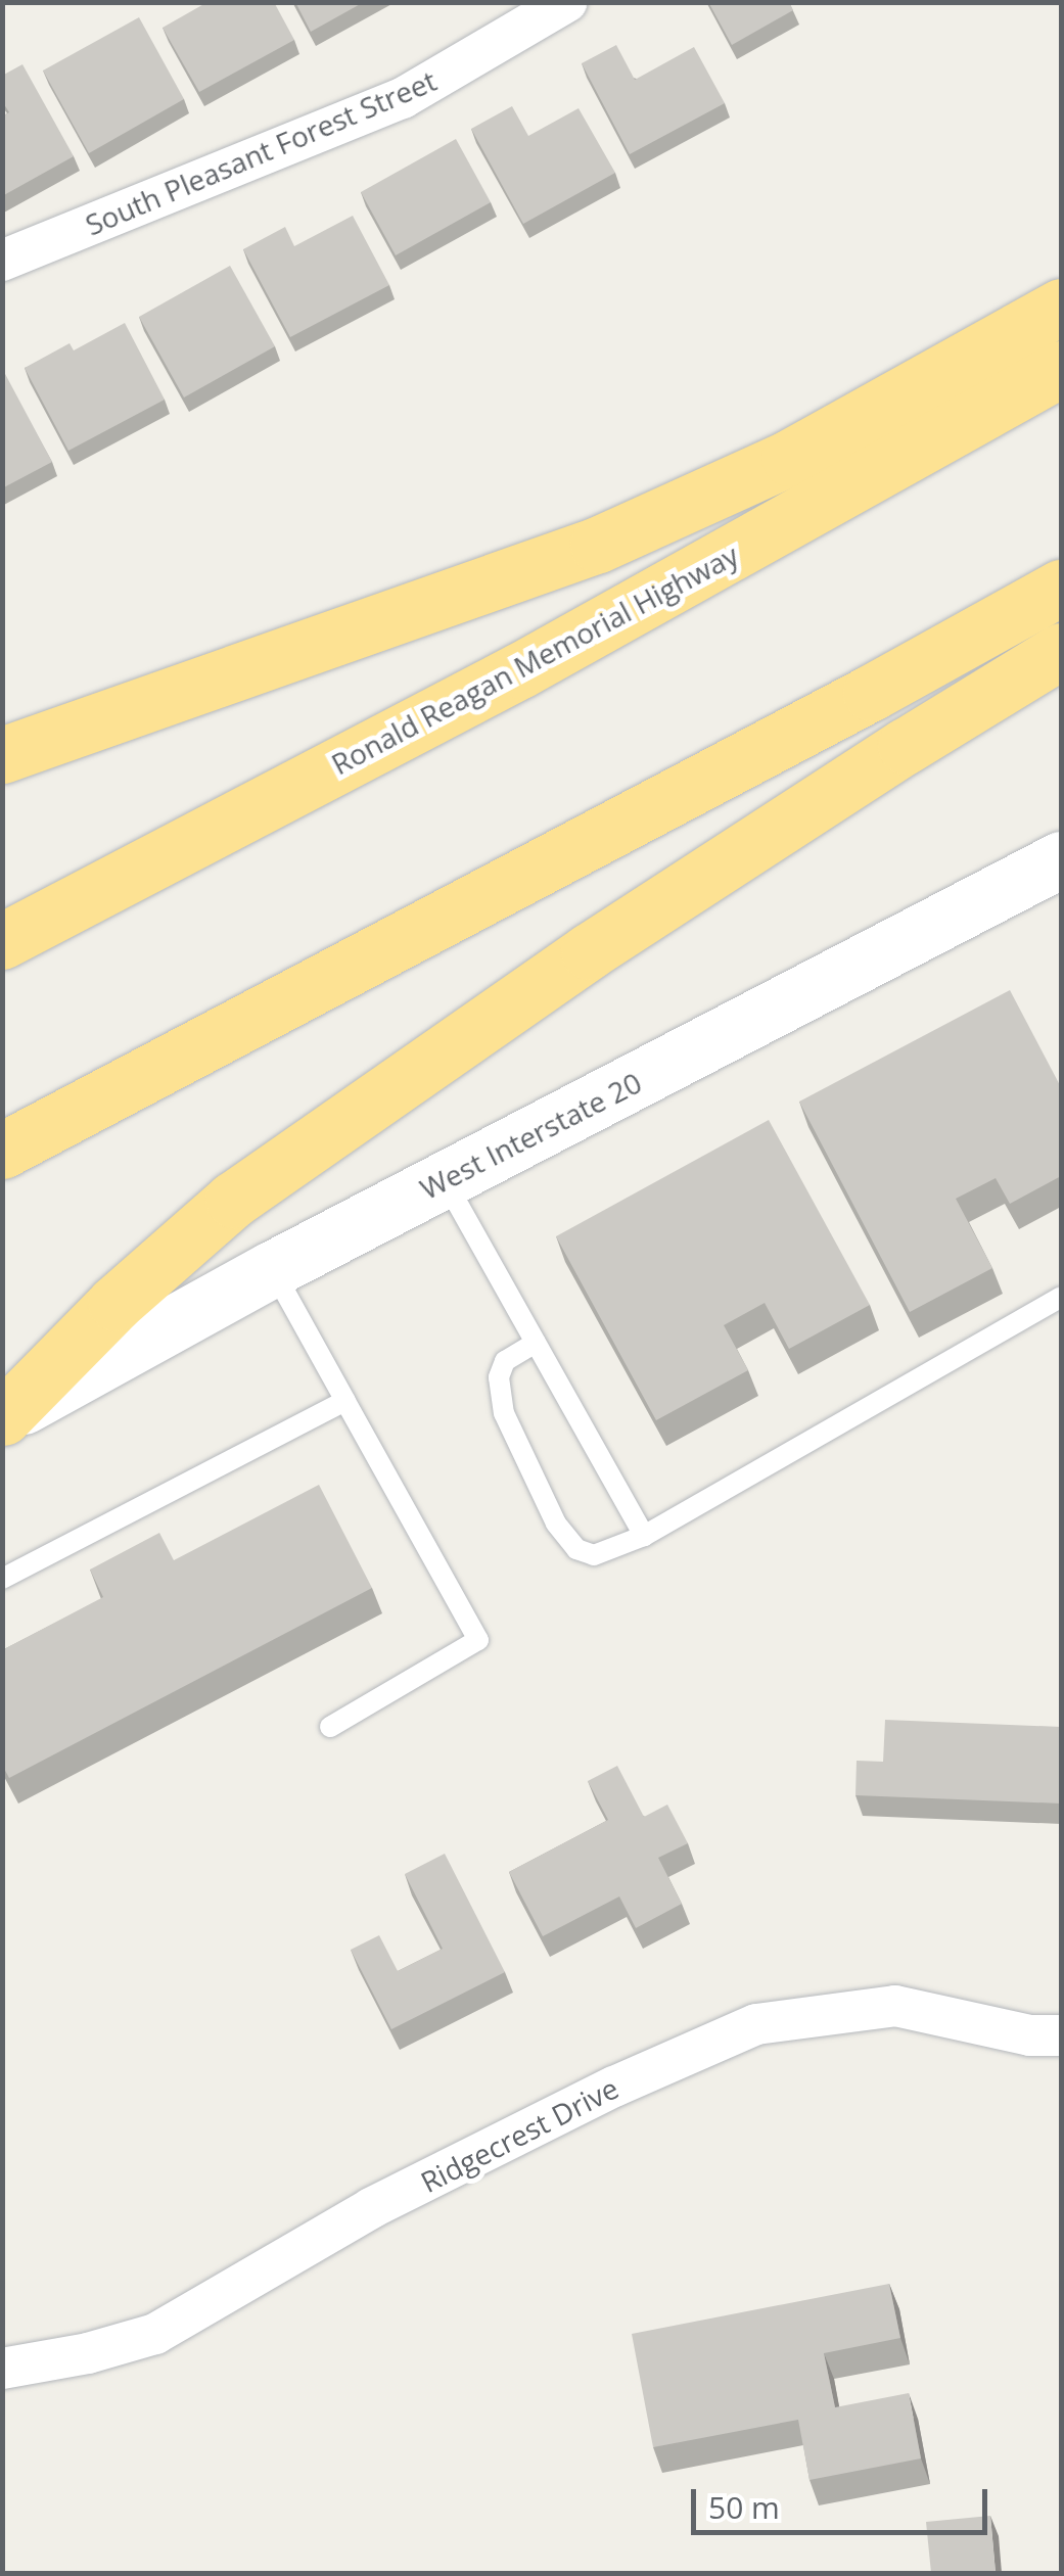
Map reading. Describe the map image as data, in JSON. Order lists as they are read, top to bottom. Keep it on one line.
{"streets":{"highway":["Ronald Reagan Memorial Highway"],"main road":["West Interstate 20"],"street":["South Pleasant Forest Street","Ridgecrest Drive"]},"scale_bar":"50 m"}
